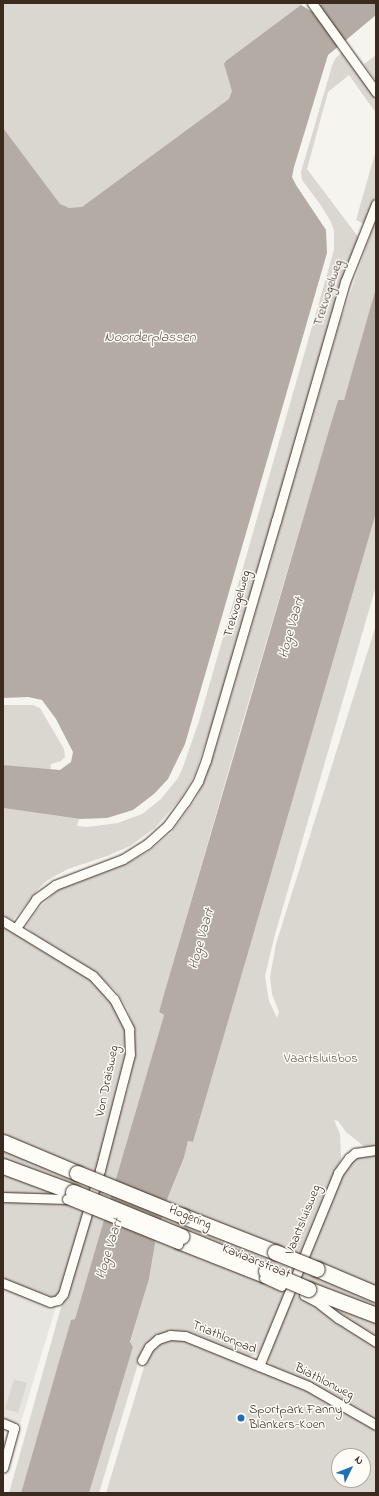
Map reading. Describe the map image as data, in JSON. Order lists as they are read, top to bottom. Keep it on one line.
{"streets":{"highway":["Hogering"],"street":["Trekvogelweg","Von Draisweg","Vaartsluisweg","Triathlonpad","Biathlonweg"]},"crossings":[["Trekvogelweg","Von Draisweg"],["Vaartsluisweg","Triathlonpad"],["Vaartsluisweg","Biathlonweg"],["Triathlonpad","Biathlonweg"]],"water":["Noorderplassen","Hoge Vaart"],"parks":["Vaartsluisbos"],"places":["Sportpark Fanny Blankers-Koen"],"north":"top right"}
